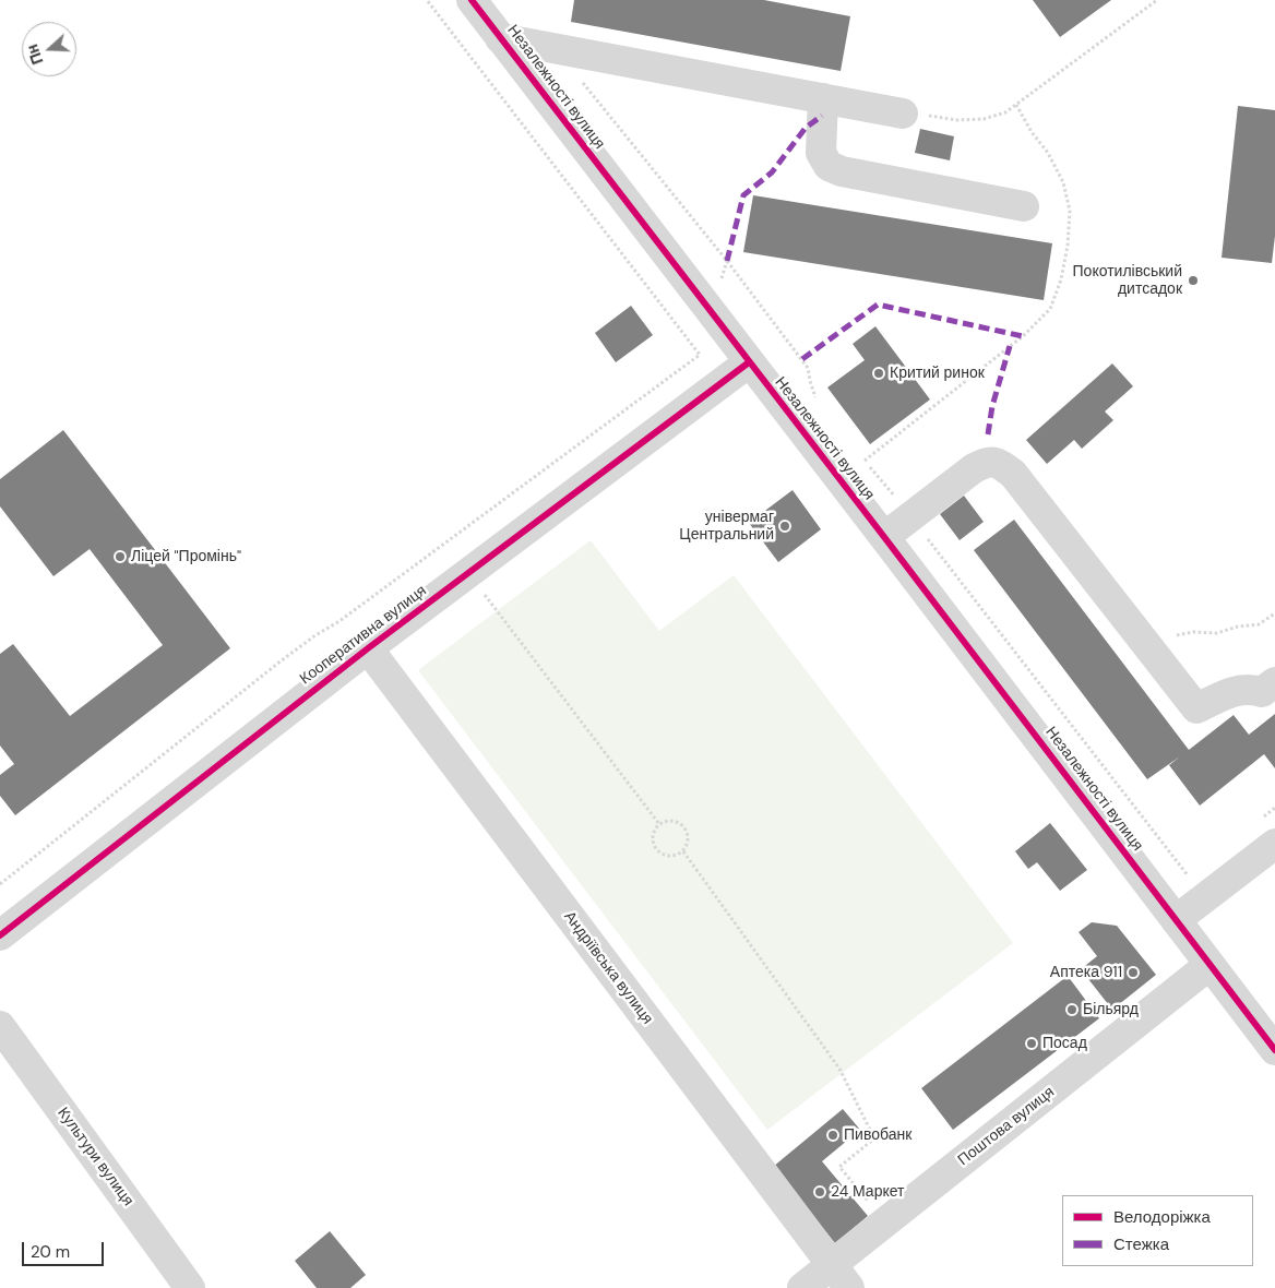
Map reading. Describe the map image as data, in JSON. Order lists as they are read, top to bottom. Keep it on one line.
{"streets":{"street":["Незалежності вулиця","Кооперативна вулиця","Андріївська вулиця","Поштова вулиця","Культури вулиця"]},"crossings":[["Незалежності вулиця","Кооперативна вулиця"],["Незалежності вулиця","Поштова вулиця"],["Кооперативна вулиця","Андріївська вулиця"],["Андріївська вулиця","Поштова вулиця"]],"places":["Покотилівський дитсадок","Критий ринок","універмаг Центральний","Ліцей \"Промінь\"","Аптека 911","Більярд","Посад","Пивобанк","24 Маркет"],"legend":["Велодоріжка","Стежка"],"scale_bar":"20 m","north":"left"}
